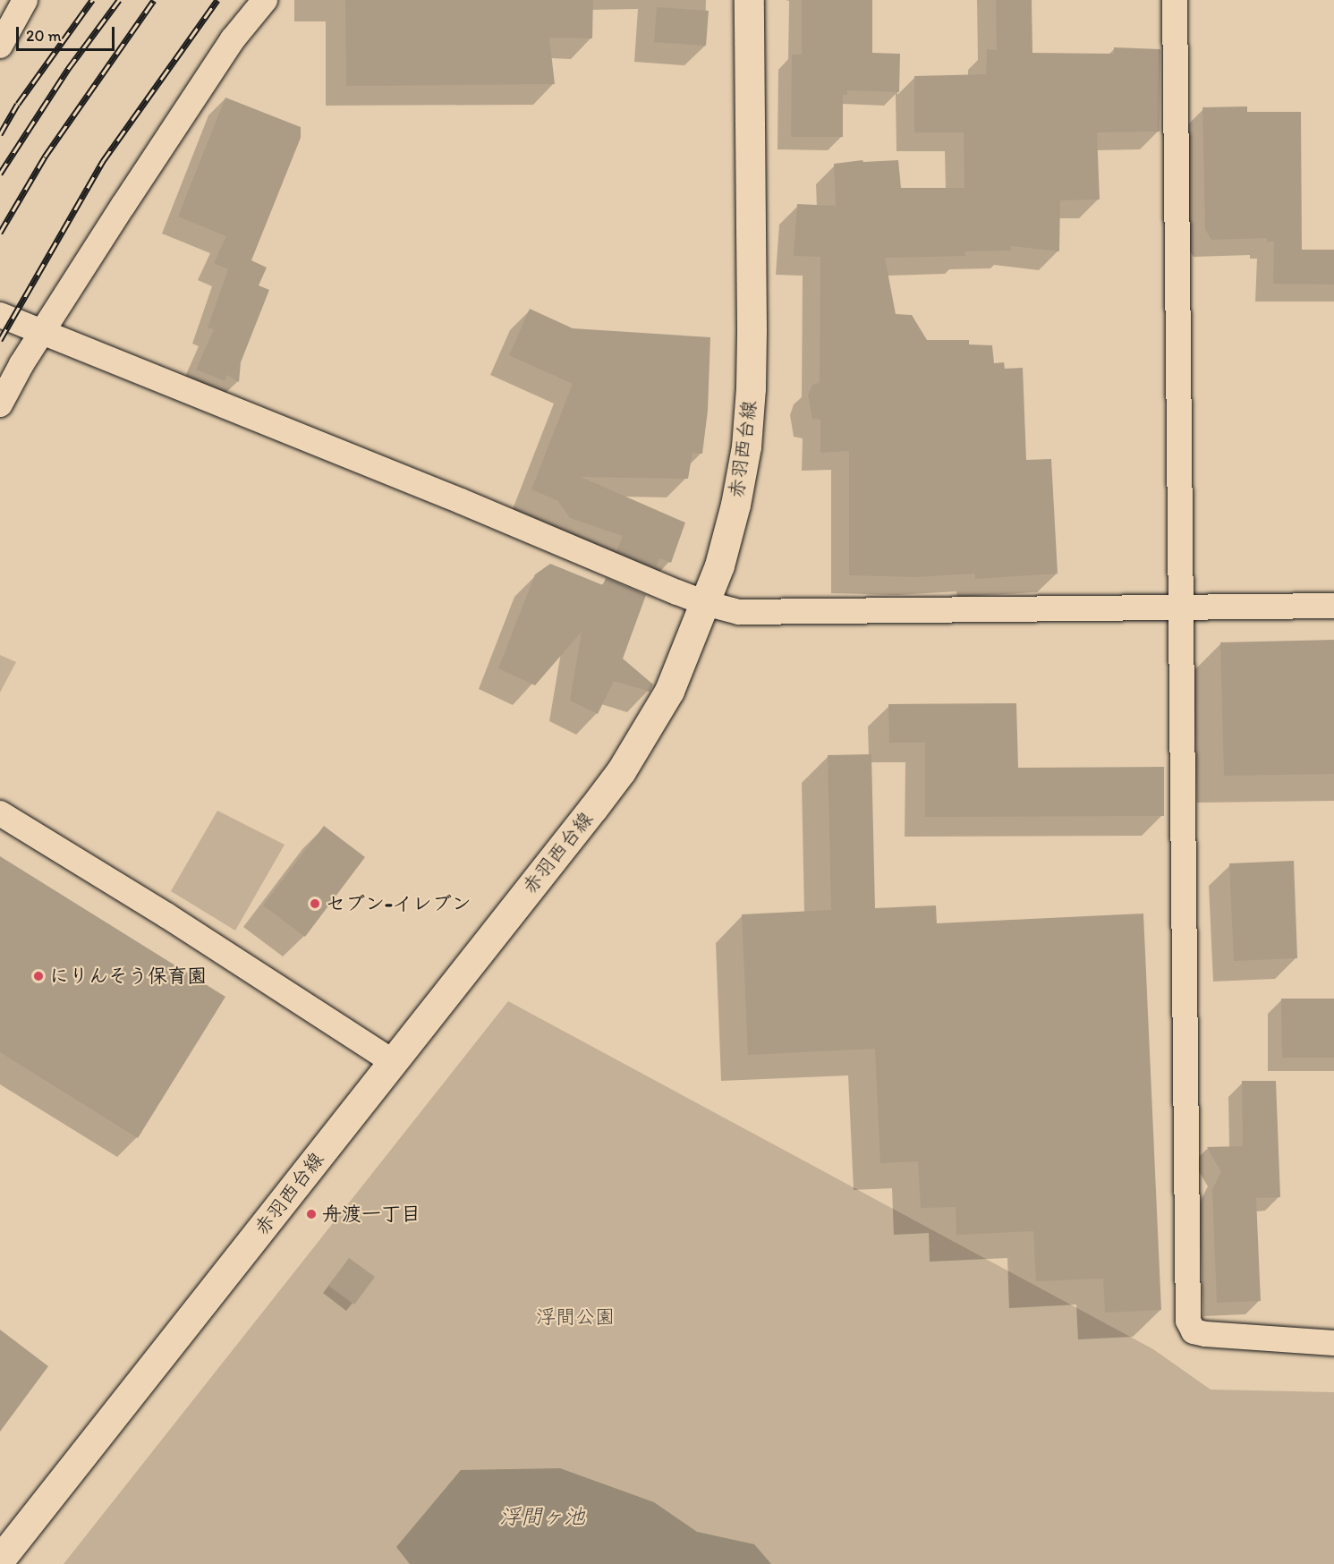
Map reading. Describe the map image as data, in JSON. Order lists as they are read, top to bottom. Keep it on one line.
{"streets":{"main road":["赤羽西台線"]},"water":["浮間ヶ池"],"parks":["浮間公園"],"places":["セブン-イレブン","にりんそう保育園","舟渡一丁目"],"scale_bar":"20 m"}
